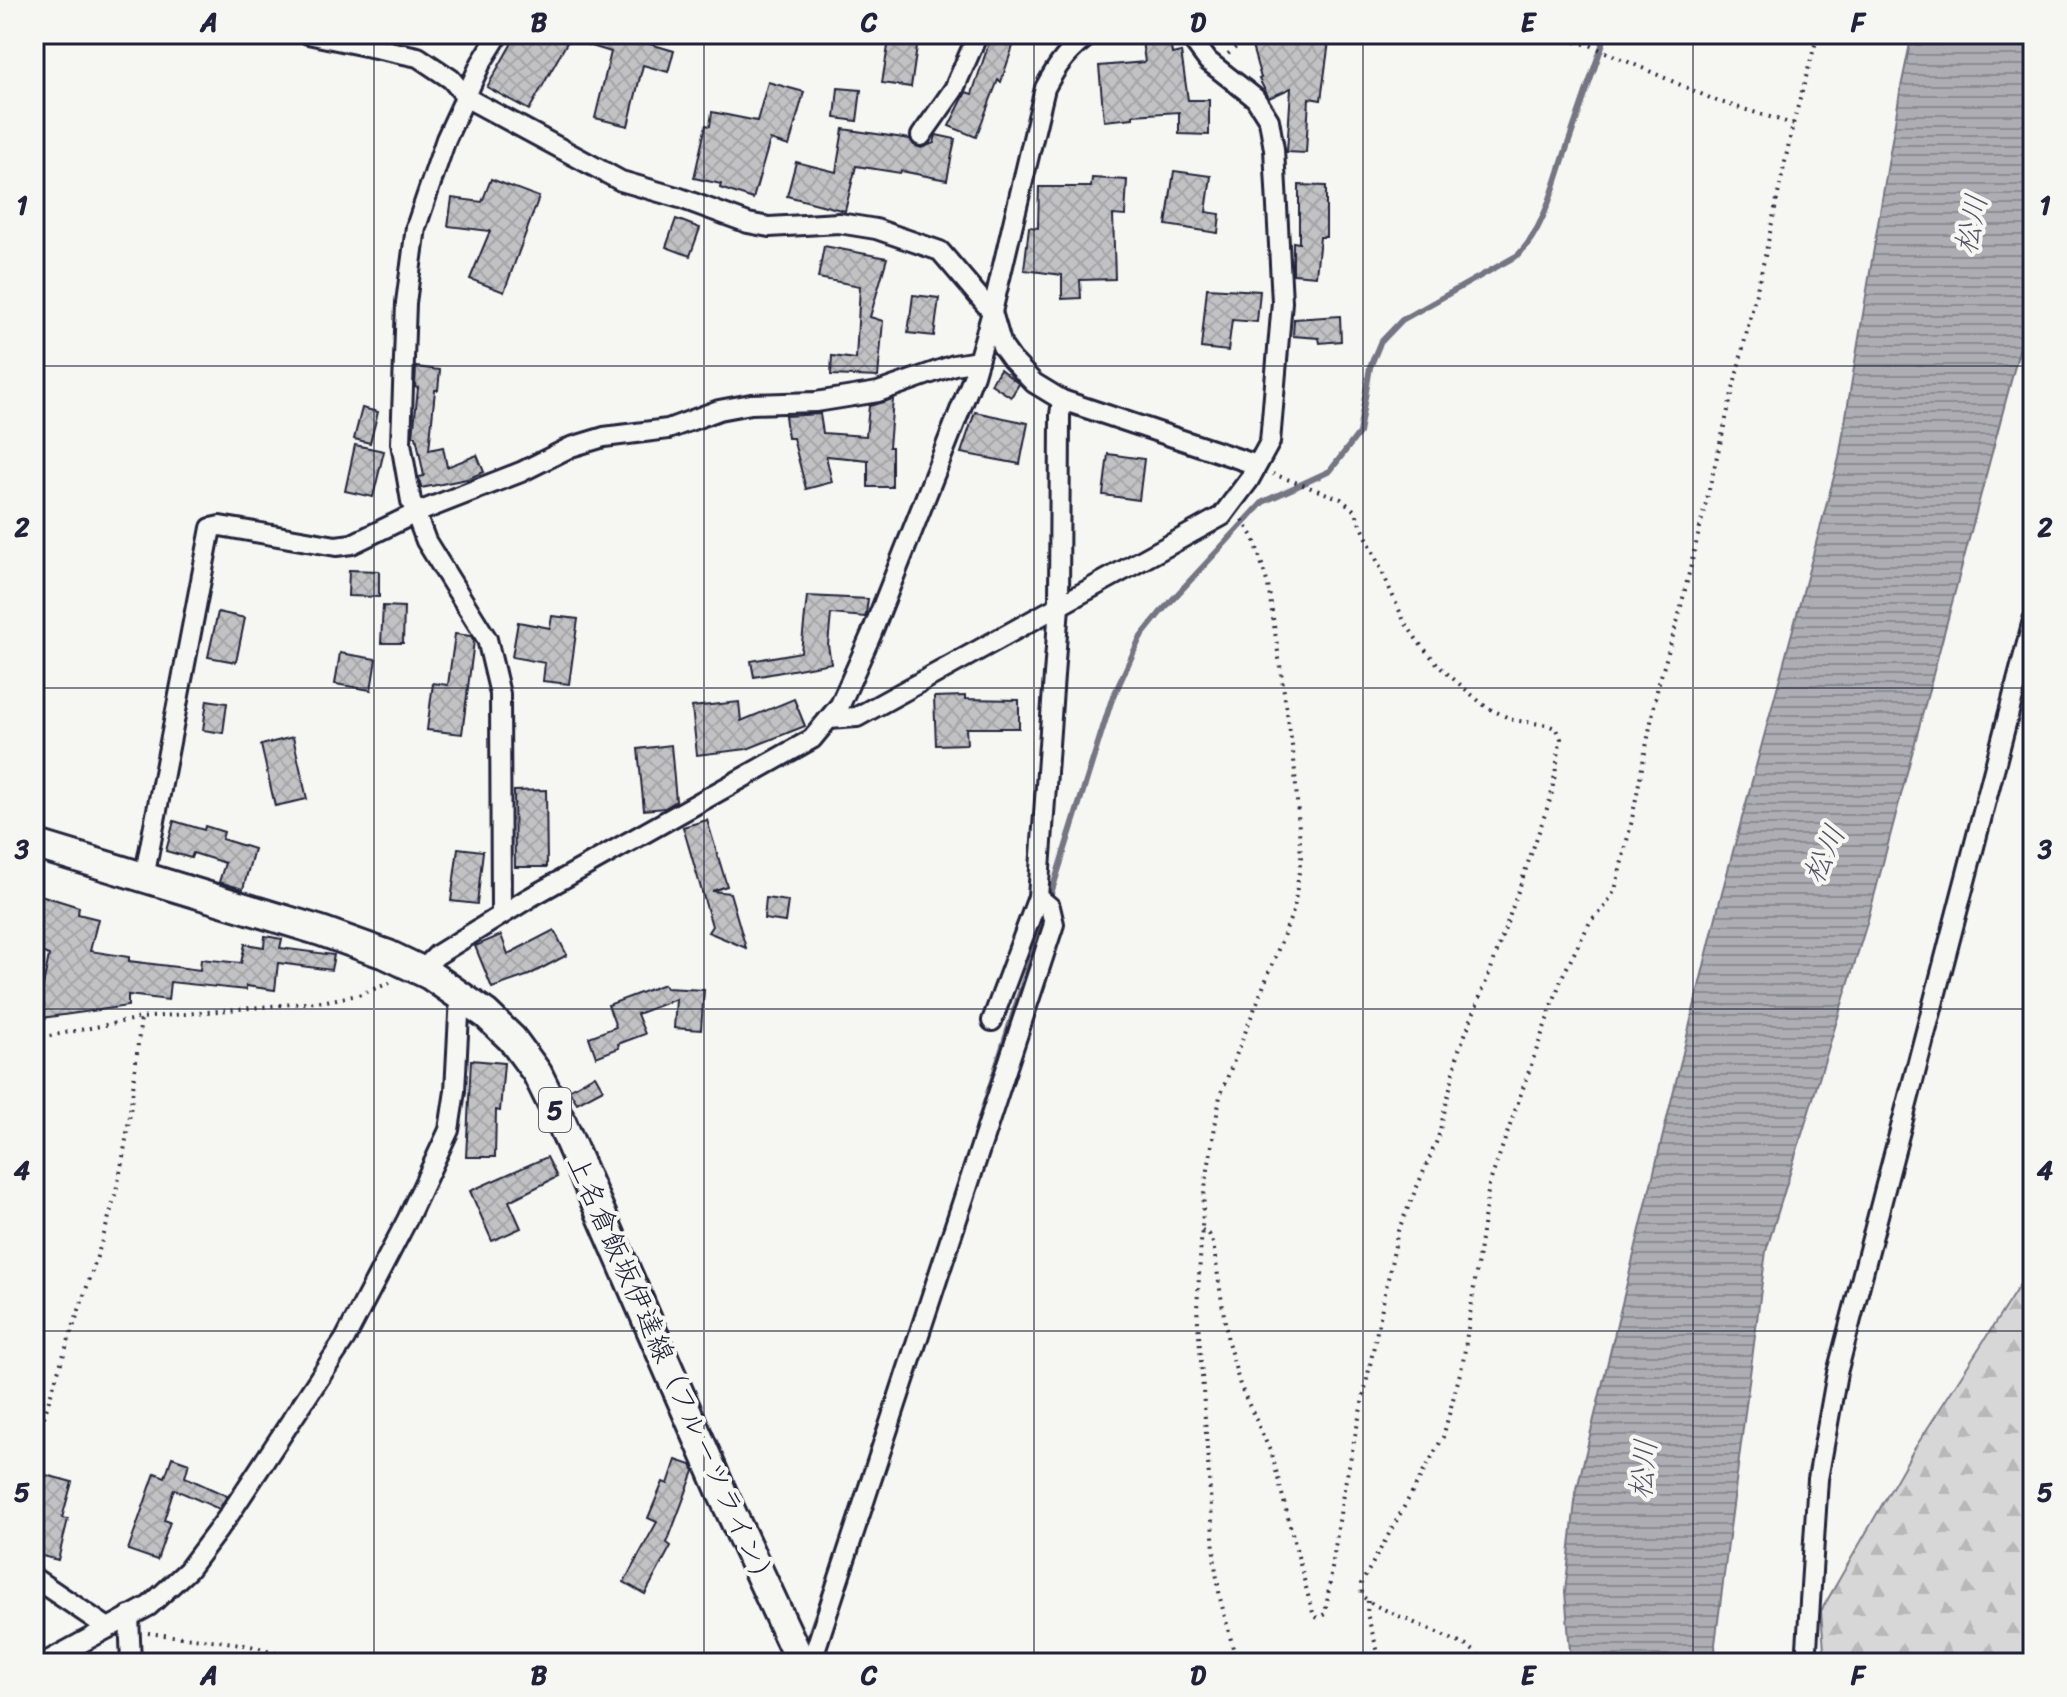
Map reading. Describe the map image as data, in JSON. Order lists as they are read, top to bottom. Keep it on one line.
{"streets":{"main road":["5","上名倉飯坂伊達線（フルーツライン）"]},"water":["松川"],"grid":{"columns":["A","B","C","D","E","F"],"rows":["1","2","3","4","5"]}}
